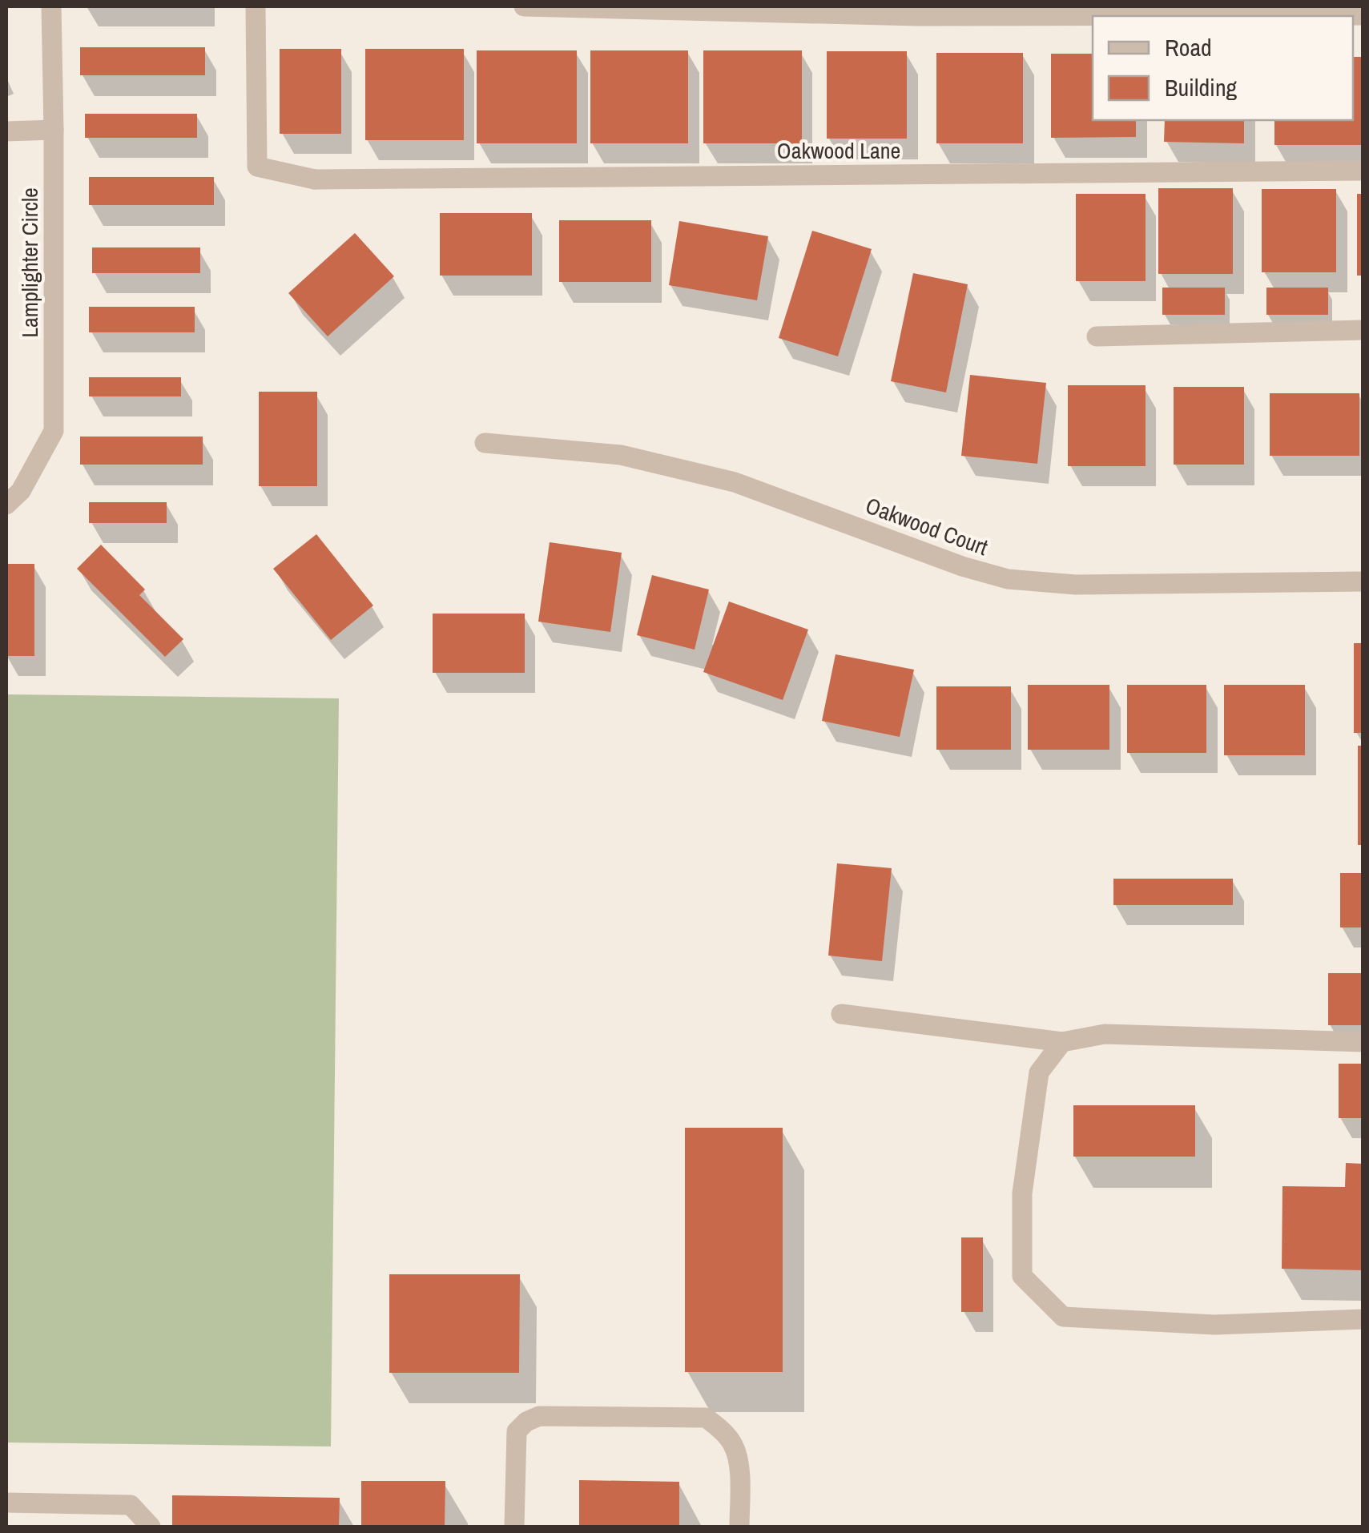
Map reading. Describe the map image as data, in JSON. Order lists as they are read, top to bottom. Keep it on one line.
{"streets":{"street":["Oakwood Lane","Lamplighter Circle","Oakwood Court"]},"legend":["Road","Building"]}
